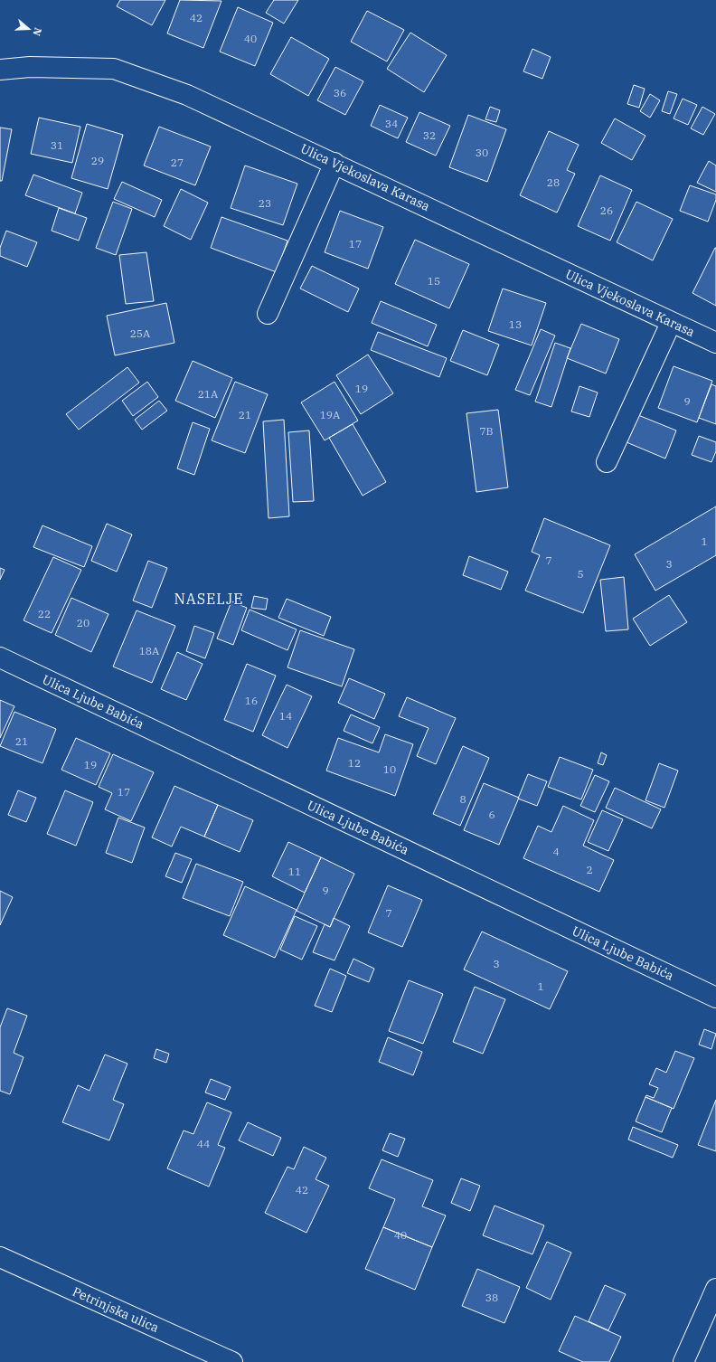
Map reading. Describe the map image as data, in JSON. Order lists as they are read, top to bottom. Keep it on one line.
{"streets":{"street":["Ulica Vjekoslava Karasa","Ulica Ljube Babića","Petrinjska ulica"]},"districts":["NASELJE"],"house_numbers":["42","40","36","34","32","31","30","29","27","28","23","26","17","15","13","25A","19","21A","9","21","19A","7B","1","7","3","5","22","20","18A","16","14","21","12","19","10","17","8","6","4","2","11","9","7","3","1","44","42","40","38"],"north":"right"}
